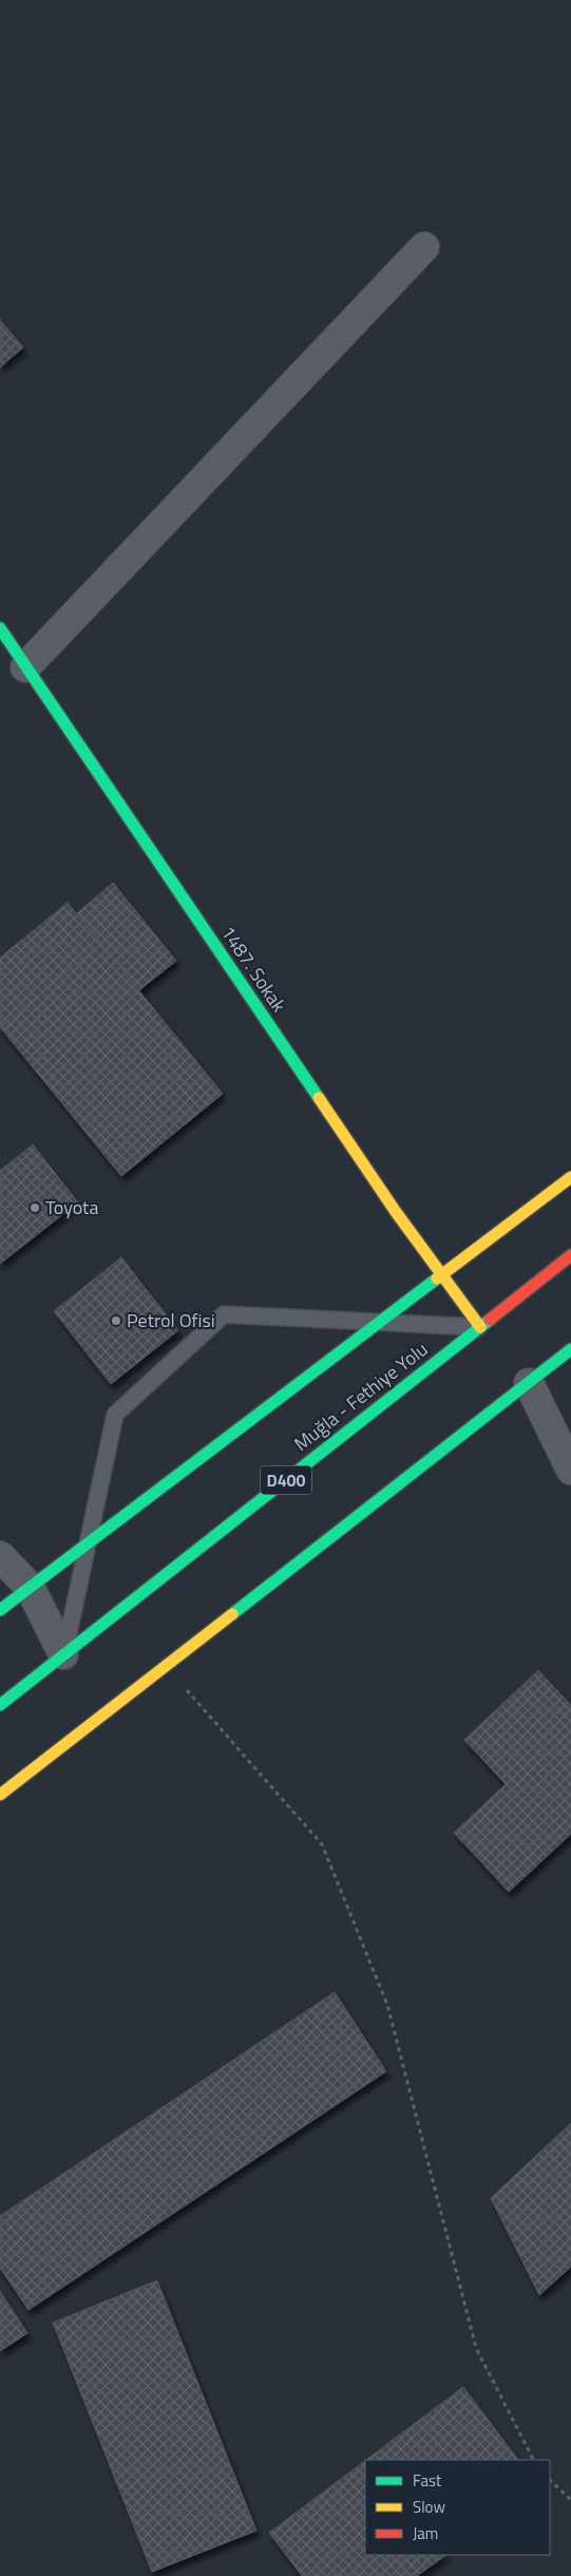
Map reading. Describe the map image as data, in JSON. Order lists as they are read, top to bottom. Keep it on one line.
{"streets":{"main road":["1487. Sokak","Muğla - Fethiye Yolu","D400"]},"crossings":[["1487. Sokak","Muğla - Fethiye Yolu"]],"places":["Toyota","Petrol Ofisi"],"legend":["Fast","Slow","Jam"]}
